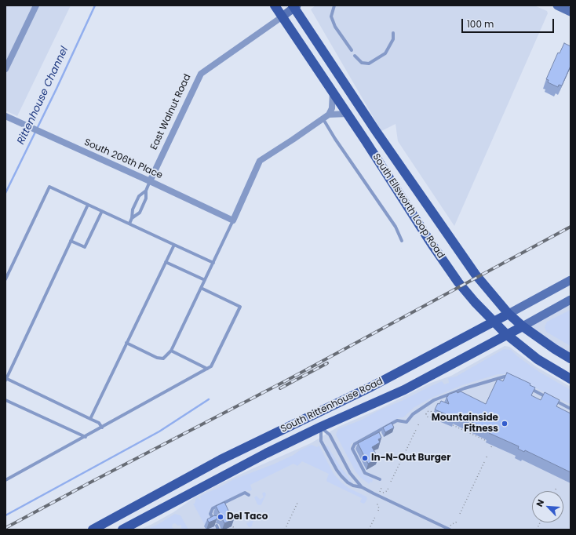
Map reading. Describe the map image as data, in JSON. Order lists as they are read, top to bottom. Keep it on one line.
{"streets":{"main road":["East Walnut Road","South Ellsworth Loop Road","South Rittenhouse Road"],"street":["South 206th Place"]},"crossings":[["East Walnut Road","South 206th Place"],["East Walnut Road","South Ellsworth Loop Road"],["South Ellsworth Loop Road","South Rittenhouse Road"]],"water":["Rittenhouse Channel"],"places":["Mountainside Fitness","In-N-Out Burger","Del Taco"],"scale_bar":"100 m","north":"top left"}
